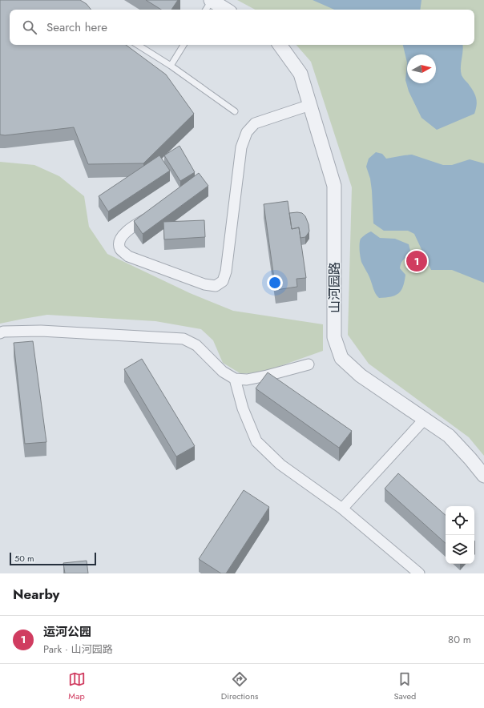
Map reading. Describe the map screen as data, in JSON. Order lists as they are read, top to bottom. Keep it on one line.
{"streets":{"street":["山河园路"]},"scale_bar":"50 m","north":"right","page":{"search":"Search here","pins":"1","scale":"50 m","heading":"Nearby","list":[{"mark":"1","name":"运河公园","note":"Park · 山河园路","value":"80 m"}],"nav":["Map","Directions","Saved"]}}
